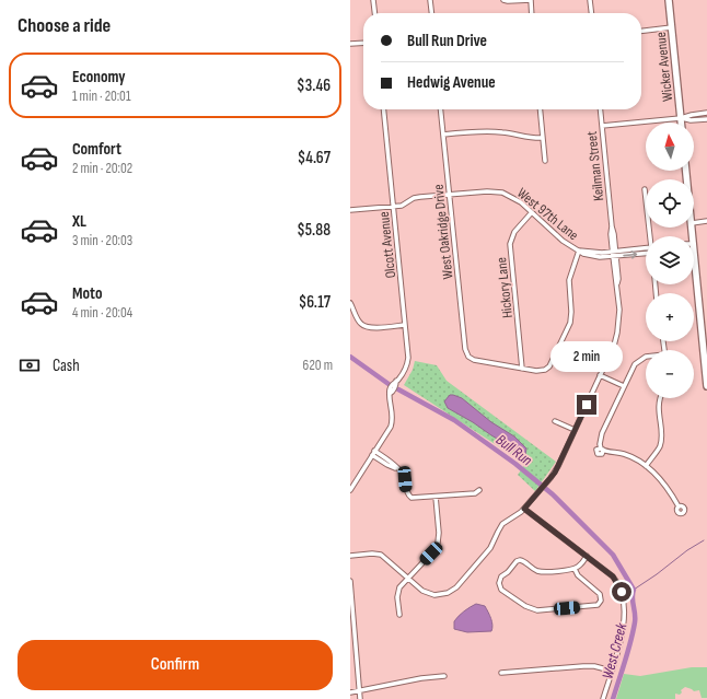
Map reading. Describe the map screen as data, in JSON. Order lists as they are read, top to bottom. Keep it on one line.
{"streets":{"highway":["Wicker Avenue"],"street":["Keilman Street","West 97th Lane","West Oakridge Drive","Olcott Avenue","Hickory Lane"]},"crossings":[["Keilman Street","West 97th Lane"],["West 97th Lane","West Oakridge Drive"],["West 97th Lane","Olcott Avenue"],["West 97th Lane","Hickory Lane"],["West Oakridge Drive","Hickory Lane"]],"water":["Bull Run","West Creek"],"north":"top","page":{"heading":"Choose a ride","banner":["Bull Run Drive","Hedwig Avenue"],"list":[{"name":"Economy","note":"1 min · 20:01","value":"$3.46"},{"name":"Comfort","note":"2 min · 20:02","value":"$4.67"},{"name":"XL","note":"3 min · 20:03","value":"$5.88"},{"name":"Moto","note":"4 min · 20:04","value":"$6.17"}],"map_buttons":["+","−"],"pay":["Cash","620 m"],"bubble":"2 min","buttons":"Confirm"}}
